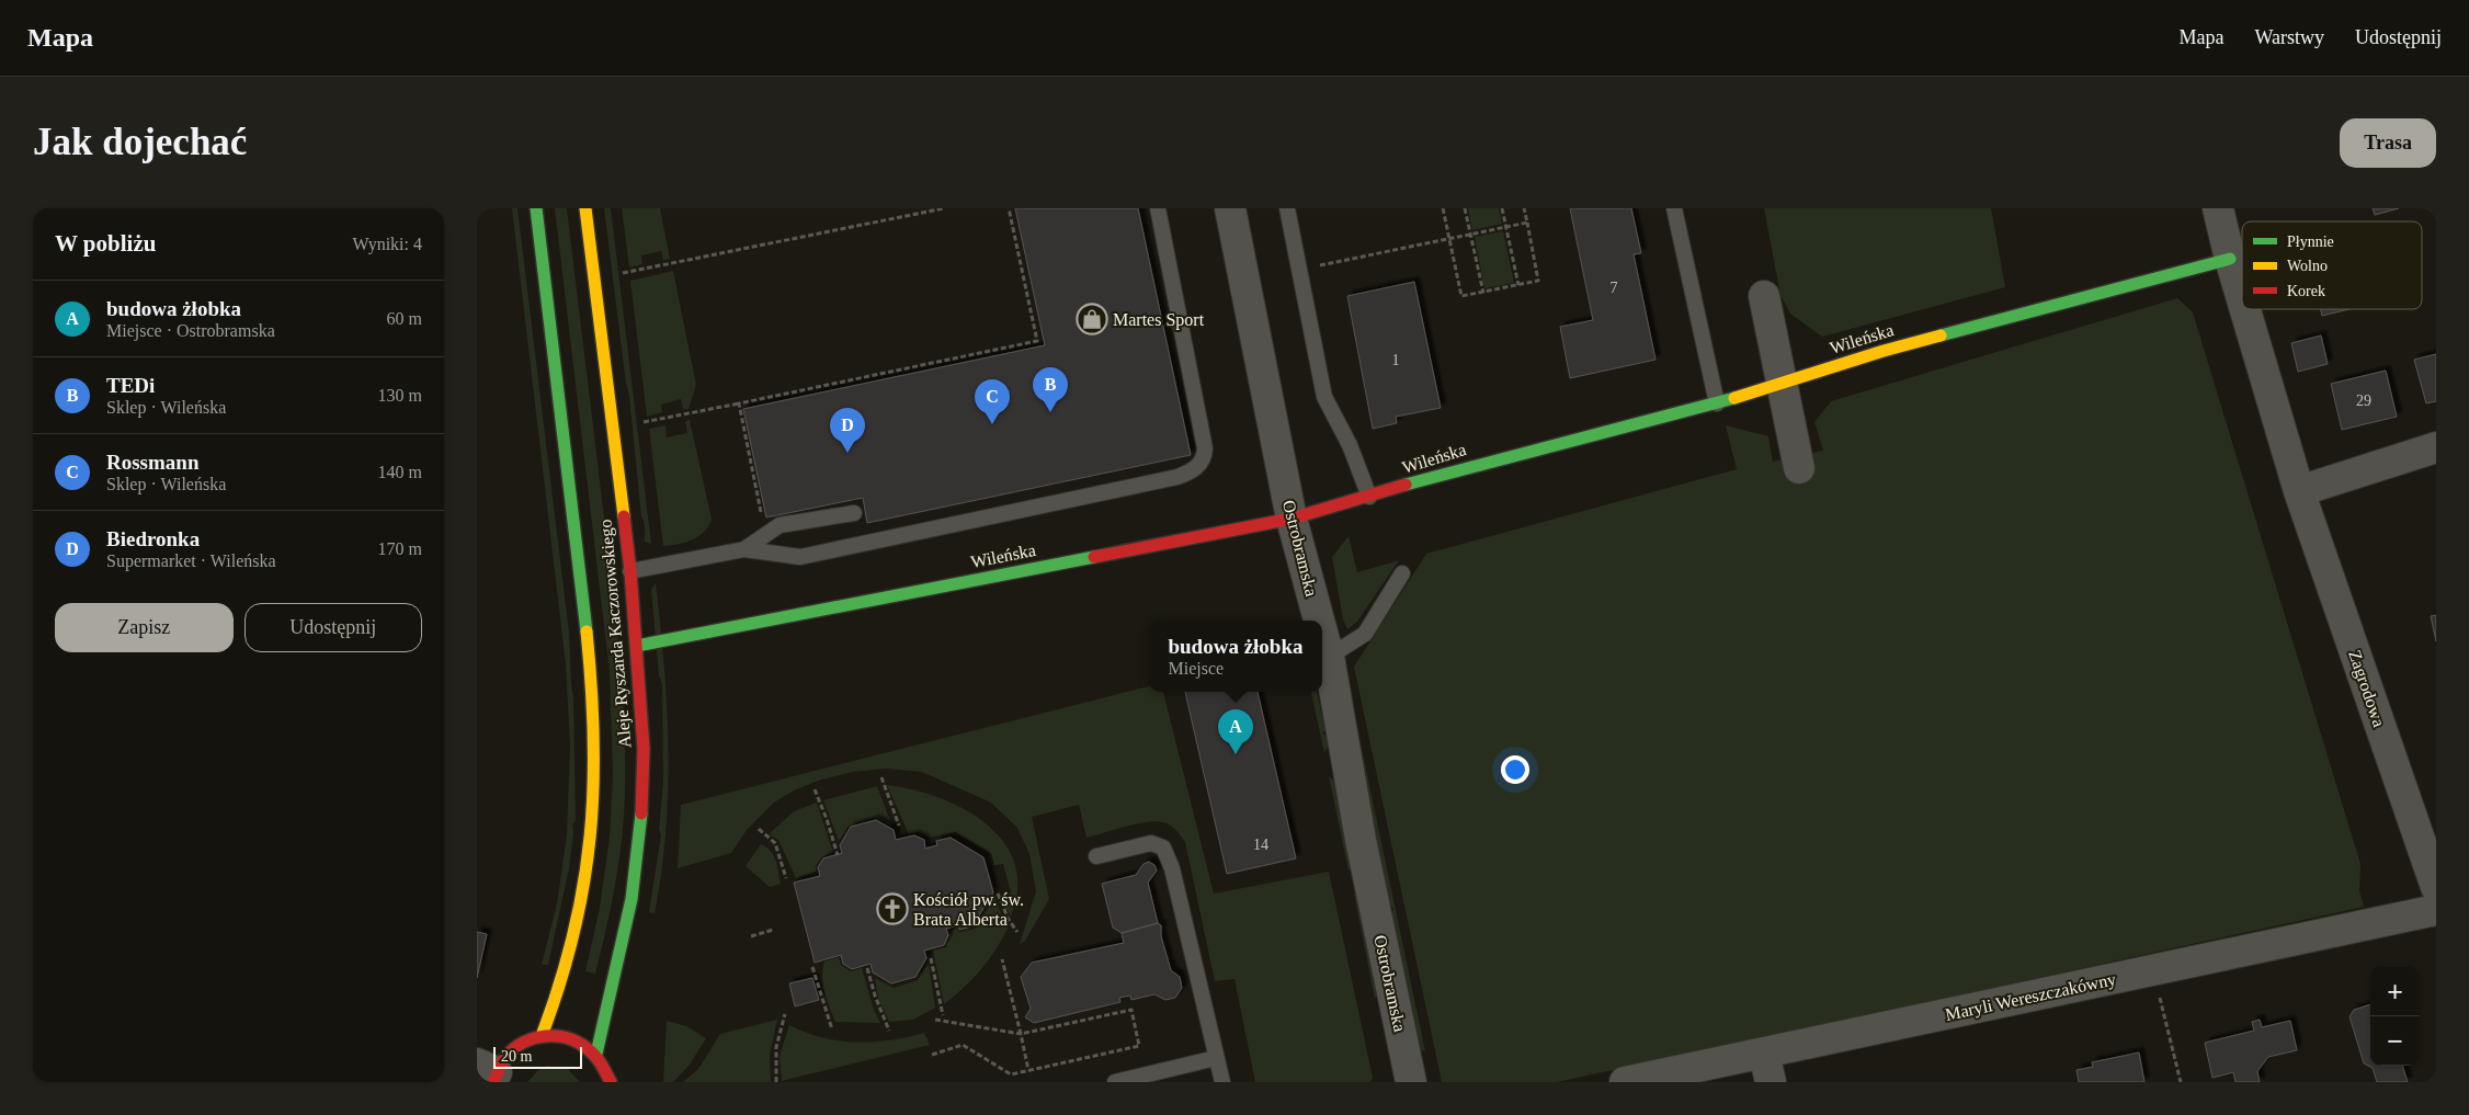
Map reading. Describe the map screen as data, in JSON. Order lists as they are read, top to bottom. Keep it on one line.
{"streets":{"main road":["Wileńska","Aleje Ryszarda Kaczorowskiego"],"street":["Ostrobramska","Zagrodowa","Maryli Wereszczakówny"]},"crossings":[["Wileńska","Ostrobramska"],["Wileńska","Aleje Ryszarda Kaczorowskiego"],["Wileńska","Zagrodowa"]],"places":{"shop":["Martes Sport"],"church":["Kościół pw. św. Brata Alberta"]},"house_numbers":["7","1","29","14"],"legend":["Płynnie","Wolno","Korek"],"scale_bar":"20 m","page":{"header":"Mapa","nav":["Mapa","Warstwy","Udostępnij"],"buttons":["Trasa",["Zapisz","Udostępnij"]],"title":"Jak dojechać","heading":["W pobliżu","Wyniki: 4"],"list":[{"mark":"A","name":"budowa żłobka","note":"Miejsce · Ostrobramska","value":"60 m"},{"mark":"B","name":"TEDi","note":"Sklep · Wileńska","value":"130 m"},{"mark":"C","name":"Rossmann","note":"Sklep · Wileńska","value":"140 m"},{"mark":"D","name":"Biedronka","note":"Supermarket · Wileńska","value":"170 m"}],"pins":["B","C","D","A"],"popup":["budowa żłobka","Miejsce"],"map_buttons":["+","−"],"scale":"20 m"}}
